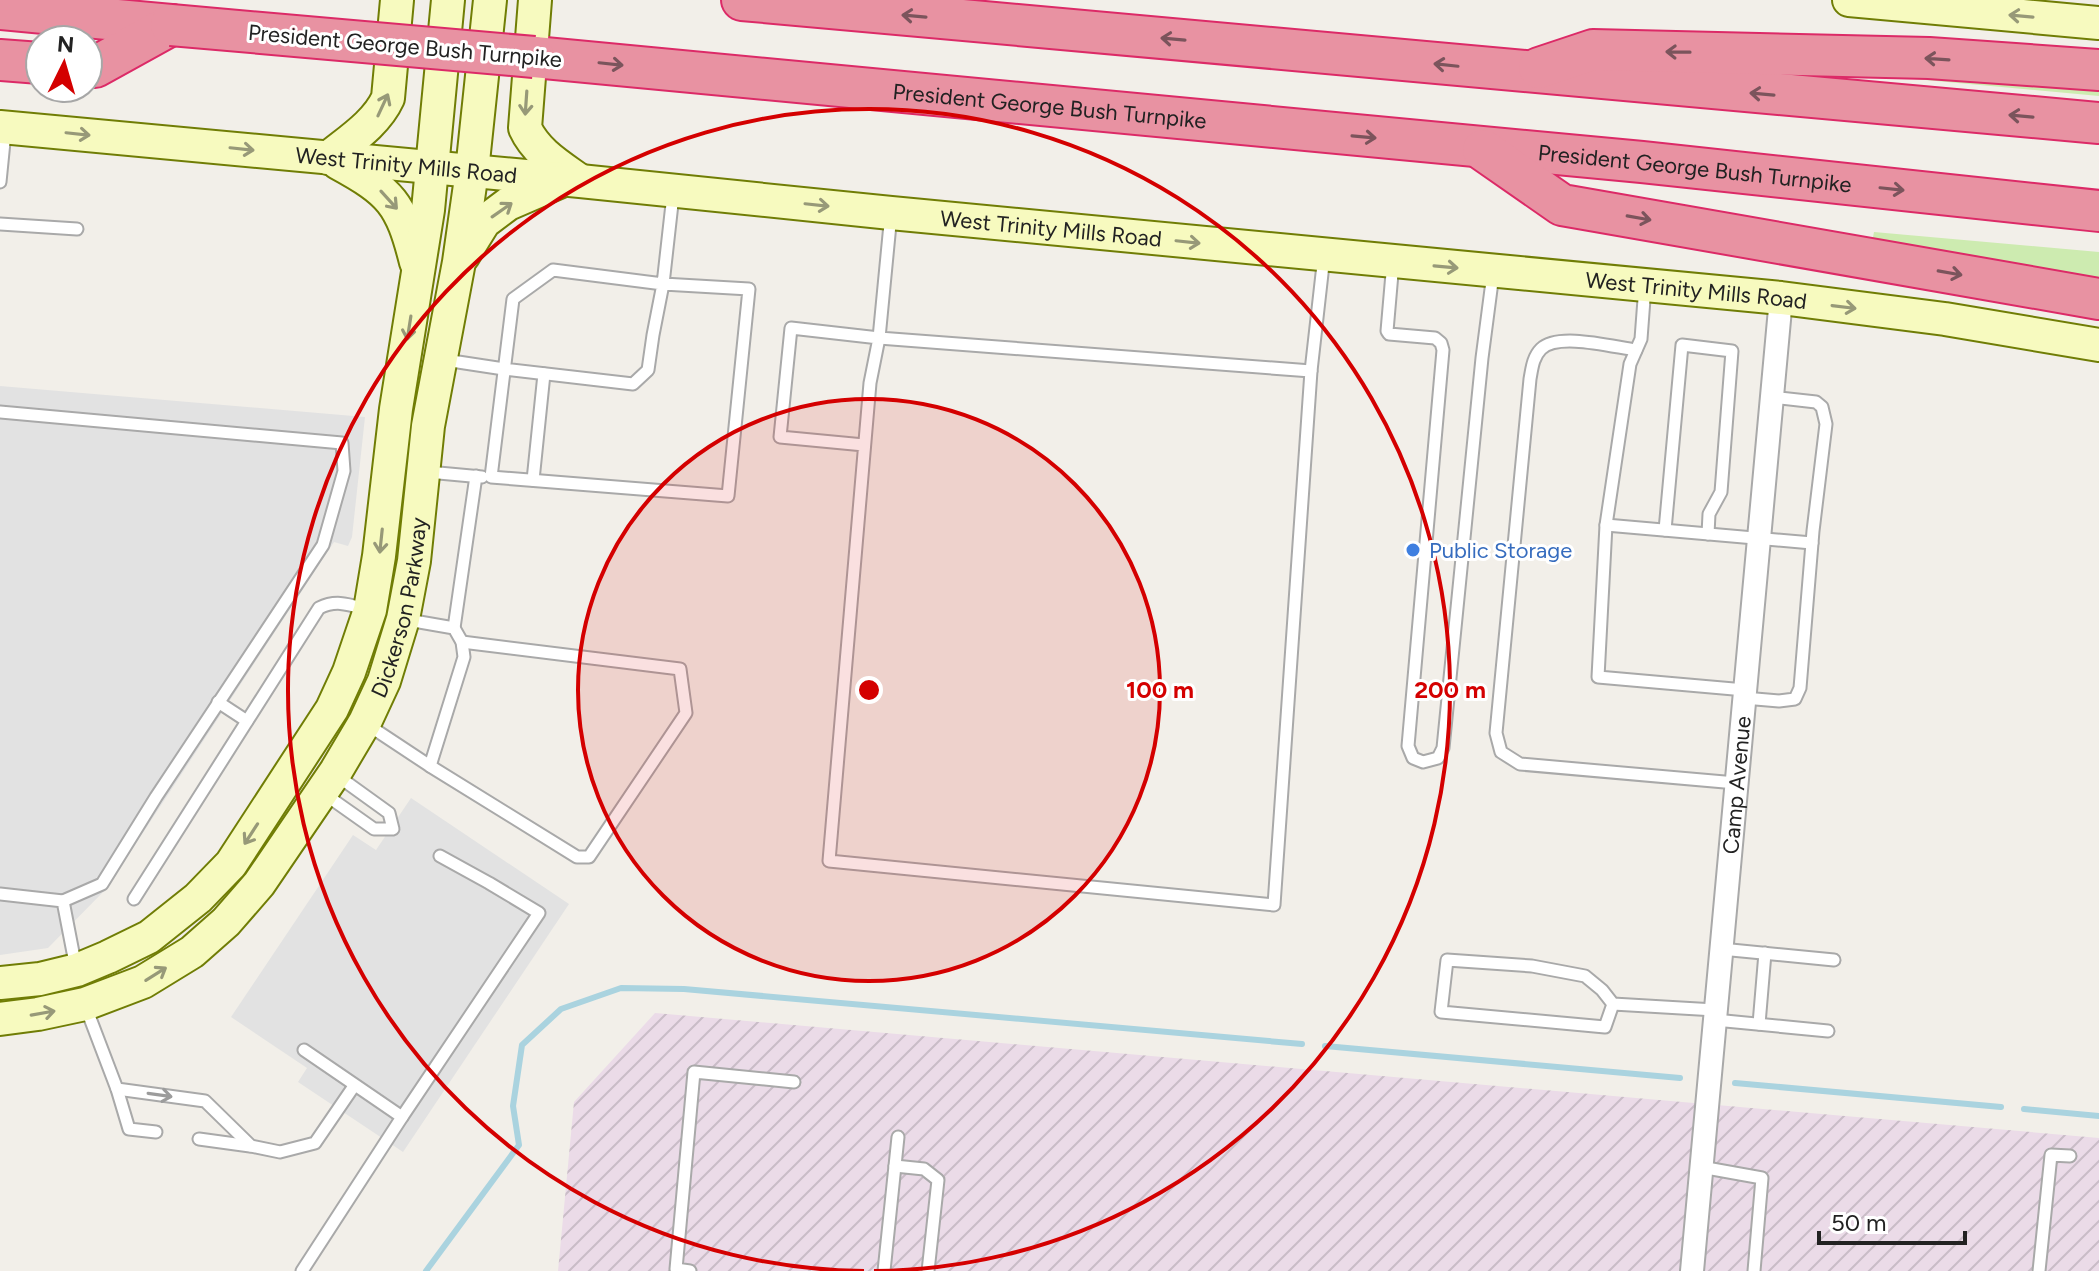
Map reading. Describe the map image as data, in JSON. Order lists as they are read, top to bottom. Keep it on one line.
{"streets":{"highway":["President George Bush Turnpike"],"main road":["West Trinity Mills Road","Dickerson Parkway"],"street":["Camp Avenue"]},"crossings":[["West Trinity Mills Road","Dickerson Parkway"],["West Trinity Mills Road","Camp Avenue"]],"one_way":["West Trinity Mills Road"],"places":["Public Storage"],"scale_bar":"50 m","north":"top","rings":["100 m","200 m"]}
